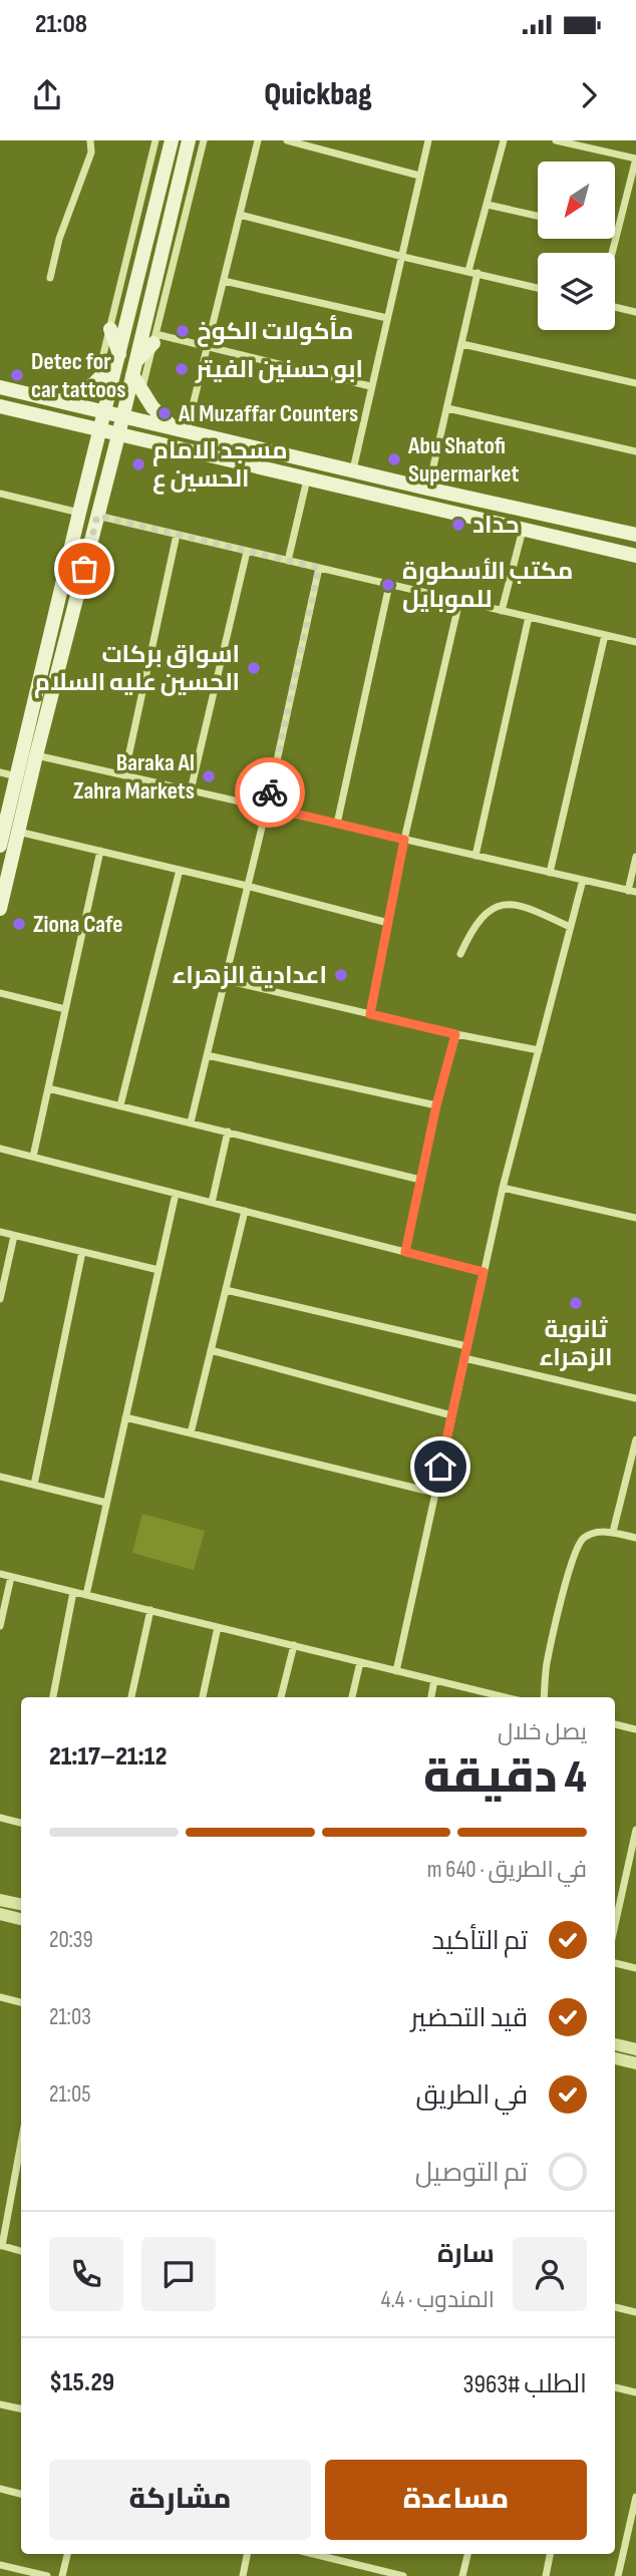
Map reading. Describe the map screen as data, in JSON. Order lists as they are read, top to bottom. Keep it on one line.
{"places":["مأكولات الكوخ","ابو حسنين الفيتر","Detec for car tattoos","Al Muzaffar Counters","Abu Shatofi Supermarket","مسجد الامام الحسين ع","حداد","مكتب الأسطورة للموبايل","اسواق بركات الحسين عليه السلام","Baraka Al Zahra Markets","Ziona Cafe","اعدادية الزهراء","ثانوية الزهراء"],"north":"bottom left","page":{"status":"21:08","header":"Quickbag","heading":["4 دقيقة","يصل خلال","21:12–21:17"],"panel":["سارة","المندوب · 4.4","الطلب #3963","$15.29"],"bar":"في الطريق · 640 m","list":[["تم التأكيد","20:39"],["قيد التحضير","21:03"],["في الطريق","21:05"],"تم التوصيل"],"buttons":["مساعدة","مشاركة"]}}
